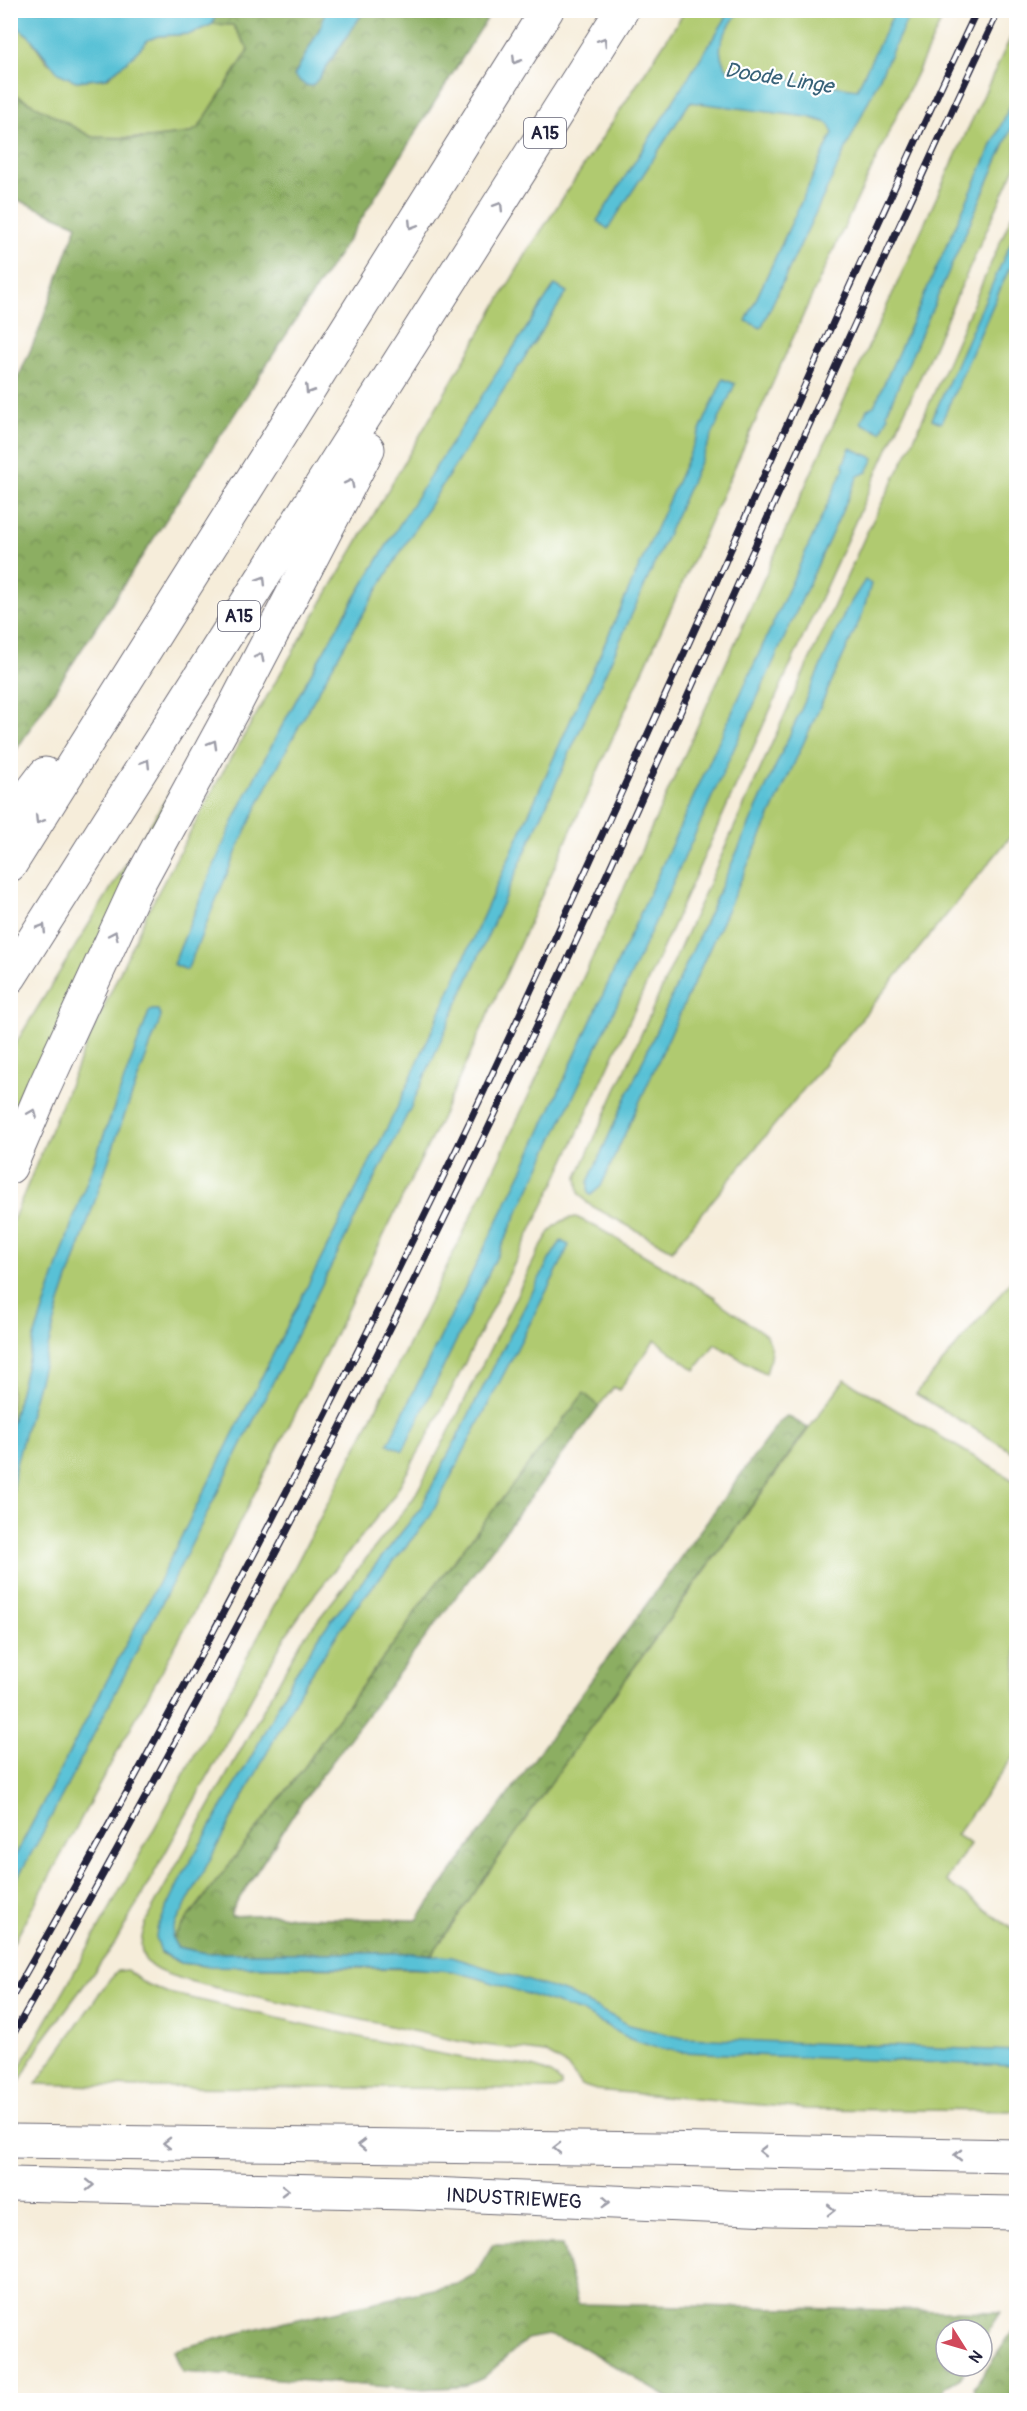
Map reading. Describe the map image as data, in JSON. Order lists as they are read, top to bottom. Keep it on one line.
{"streets":{"main road":["A15","INDUSTRIEWEG"]},"water":["Doode Linge"],"north":"bottom right"}
